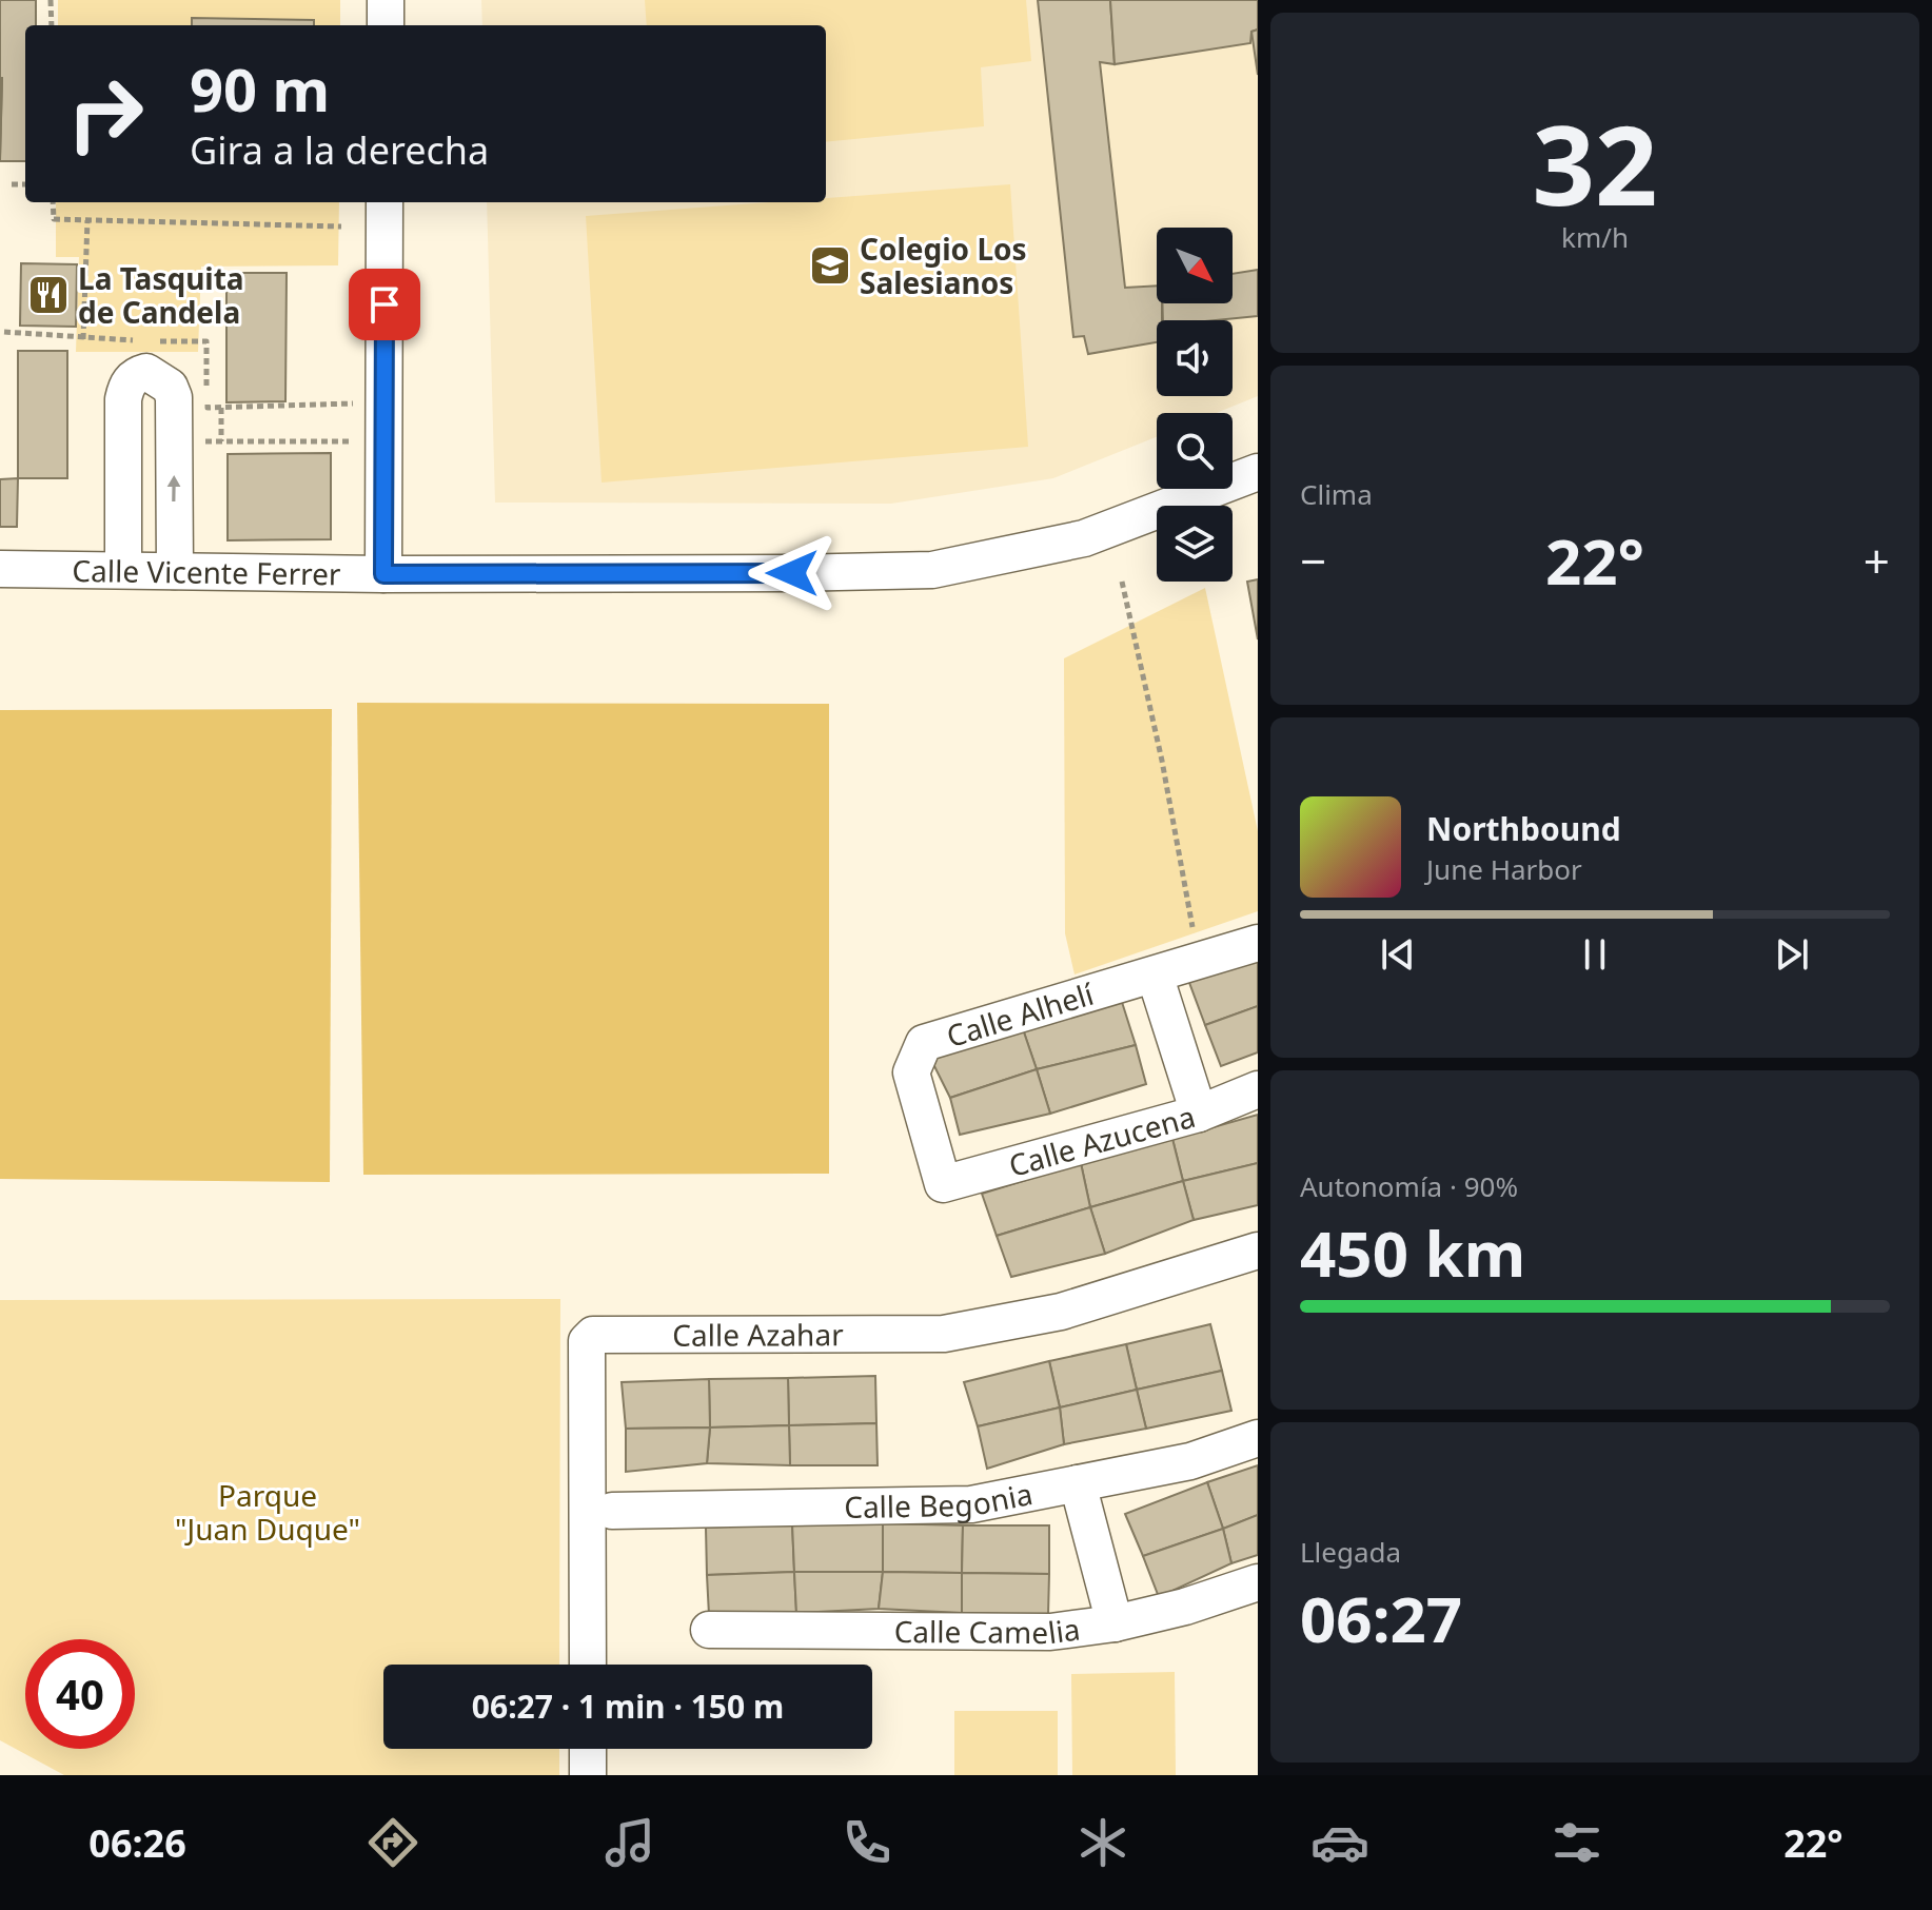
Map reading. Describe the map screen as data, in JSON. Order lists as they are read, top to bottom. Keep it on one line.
{"streets":{"street":["Calle Vicente Ferrer","Calle Alhelí","Calle Azucena","Calle Azahar","Calle Begonia","Calle Camelia"]},"crossings":[["Calle Alhelí","Calle Azucena"]],"parks":["Parque \"Juan Duque\""],"places":{"school or university":["Colegio Los Salesianos"],"restaurant":["La Tasquita de Candela"]},"north":"bottom right","page":{"tile":[["32","km/h"],"Clima",["Autonomía · 90%","450 km"],["Llegada","06:27"]],"turn":["90 m","Gira a la derecha"],"heat":["−","22°","+"],"song":["Northbound","June Harbor"],"limit":"40","trip":"06:27 · 1 min · 150 m","tabs":["06:26","22°"]}}
